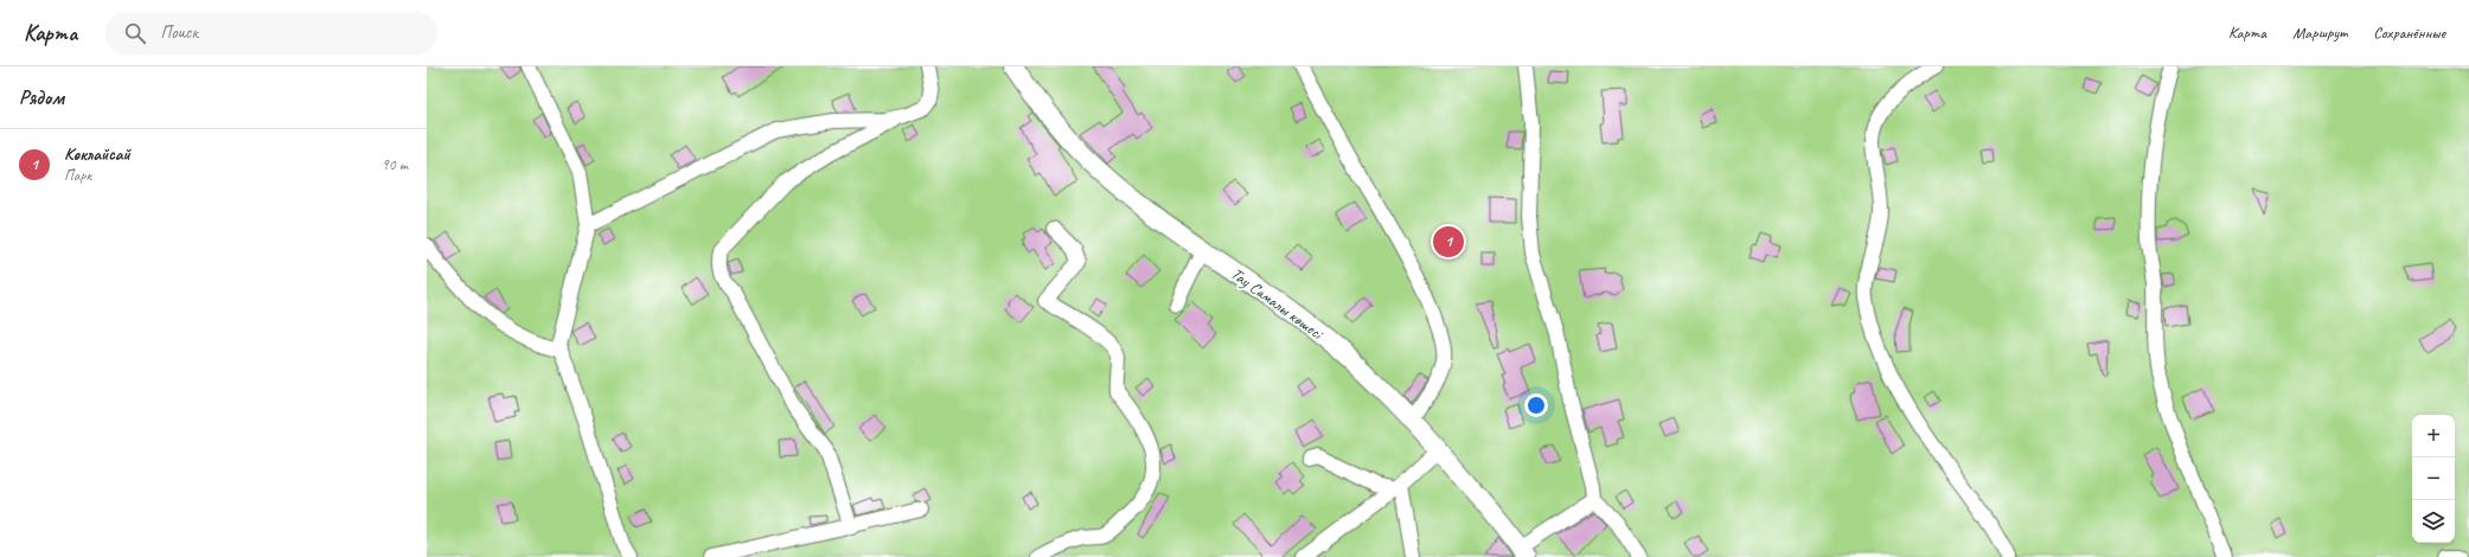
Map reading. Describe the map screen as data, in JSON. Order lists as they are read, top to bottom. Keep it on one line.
{"streets":{"street":["Тау Самалы көшесі"]},"page":{"header":"Карта","search":"Поиск","nav":["Карта","Маршрут","Сохранённые"],"heading":"Рядом","list":[{"mark":"1","name":"Көклайсай","note":"Парк","value":"90 m"}],"pins":"1","map_buttons":["+","−"]}}
